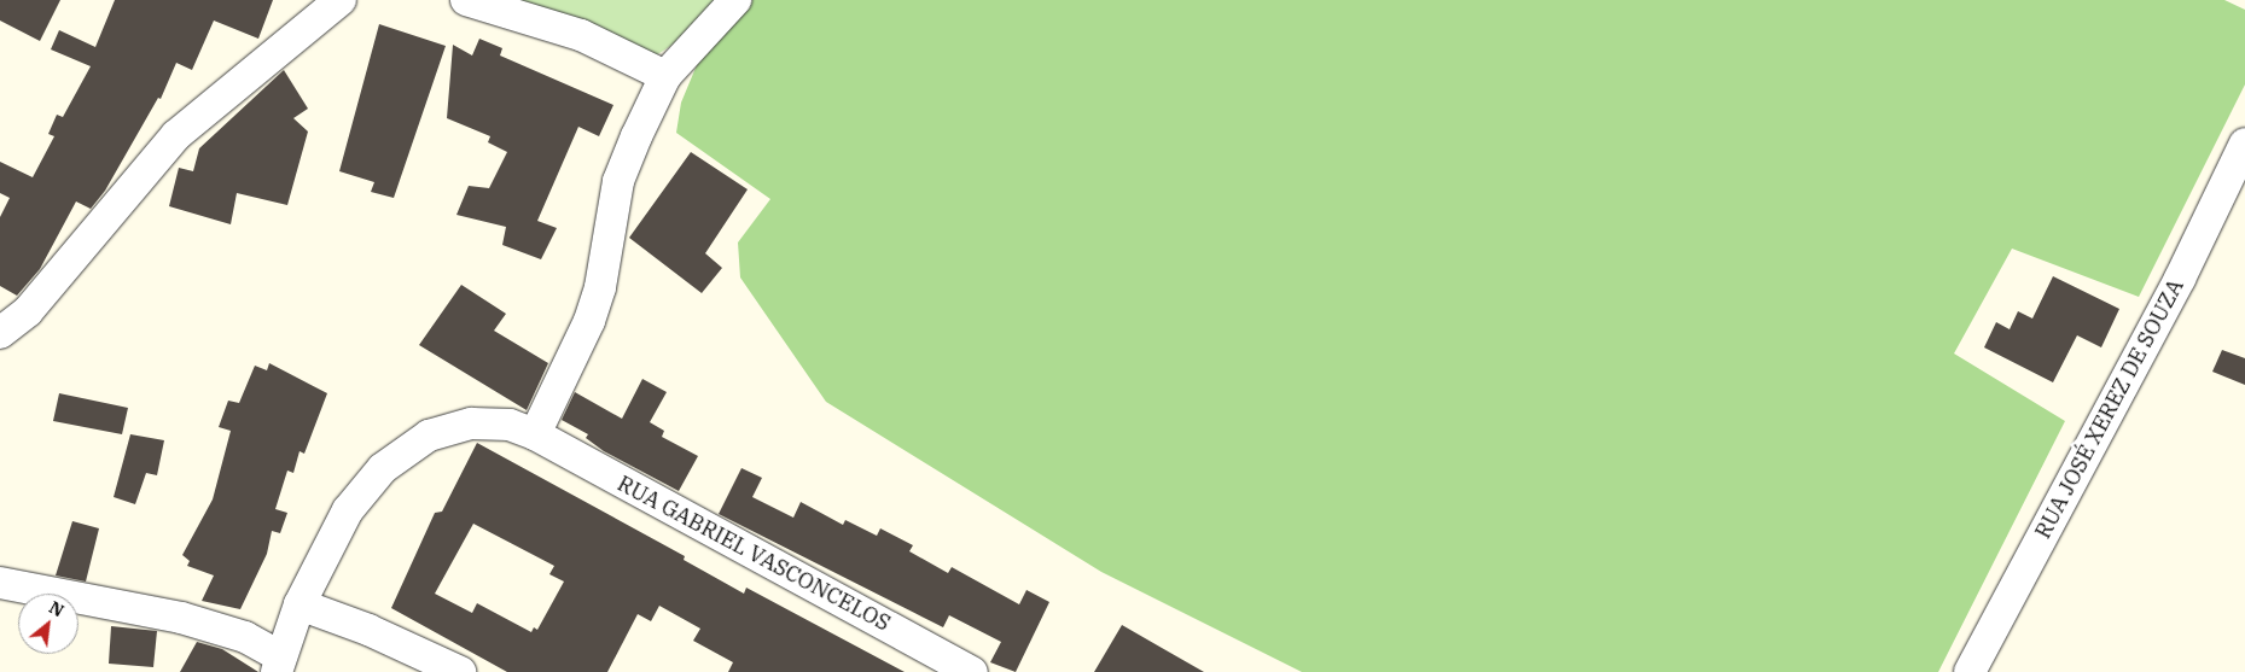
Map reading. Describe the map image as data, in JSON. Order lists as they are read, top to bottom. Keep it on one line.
{"streets":{"street":["RUA JOSÉ XEREZ DE SOUZA","RUA GABRIEL VASCONCELOS"]},"north":"top right"}
